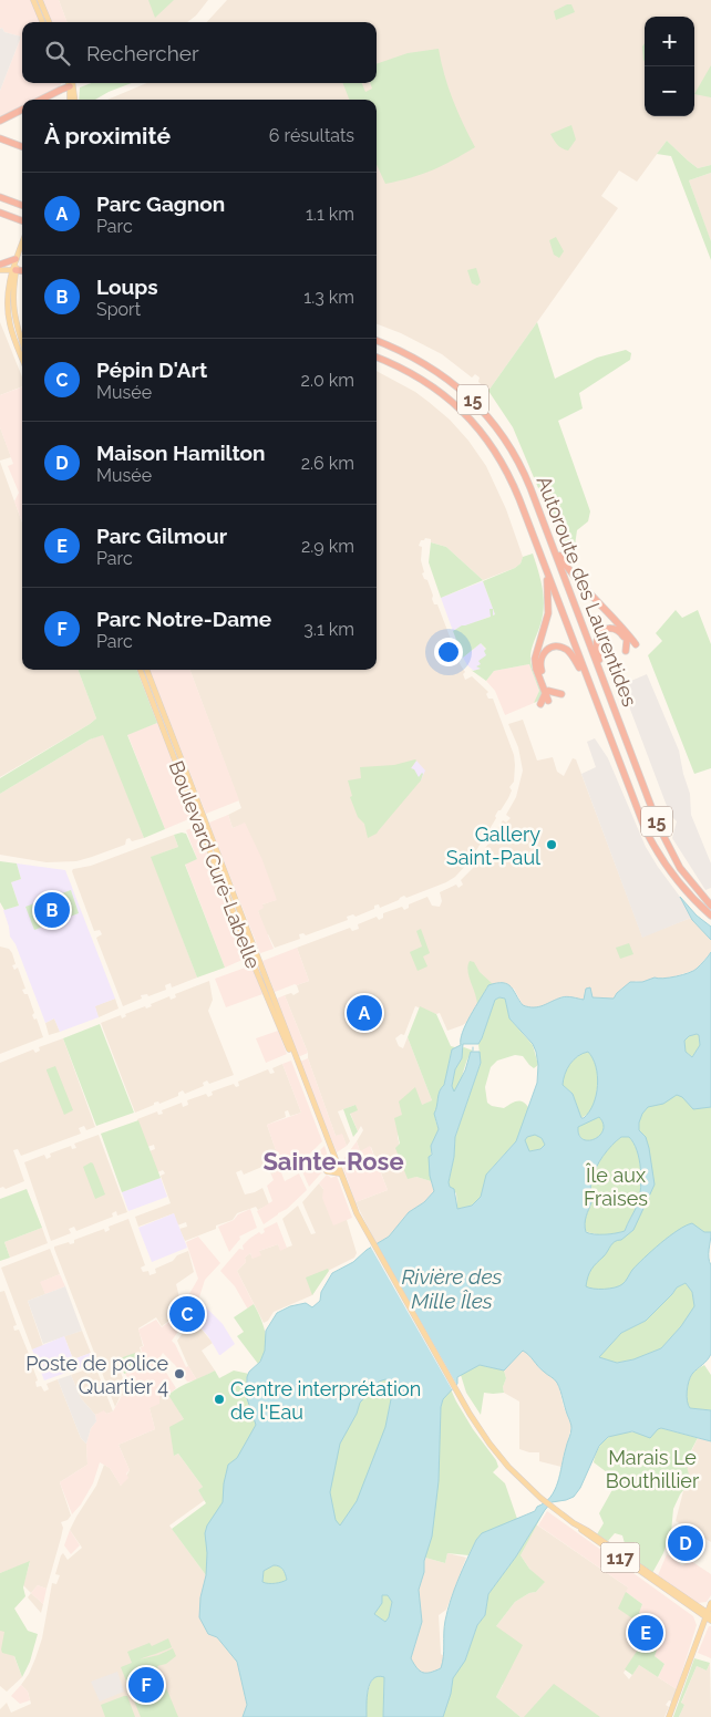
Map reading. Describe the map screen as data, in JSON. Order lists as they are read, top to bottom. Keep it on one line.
{"streets":{"highway":["15","Autoroute des Laurentides"],"main road":["Boulevard Curé-Labelle","117"]},"crossings":[["Boulevard Curé-Labelle","117"]],"districts":["Sainte-Rose"],"water":["Rivière des Mille Îles"],"parks":["Île aux Fraises","Marais Le Bouthillier"],"places":["Gallery Saint-Paul","Poste de police Quartier 4","Centre interprétation de l'Eau"],"page":{"map_buttons":["+","−"],"search":"Rechercher","heading":["À proximité","6 résultats"],"list":[{"mark":"A","name":"Parc Gagnon","note":"Parc","value":"1.1 km"},{"mark":"B","name":"Loups","note":"Sport","value":"1.3 km"},{"mark":"C","name":"Pépin D'Art","note":"Musée","value":"2.0 km"},{"mark":"D","name":"Maison Hamilton","note":"Musée","value":"2.6 km"},{"mark":"E","name":"Parc Gilmour","note":"Parc","value":"2.9 km"},{"mark":"F","name":"Parc Notre-Dame","note":"Parc","value":"3.1 km"}],"pins":["B","A","C","D","E","F"]}}
